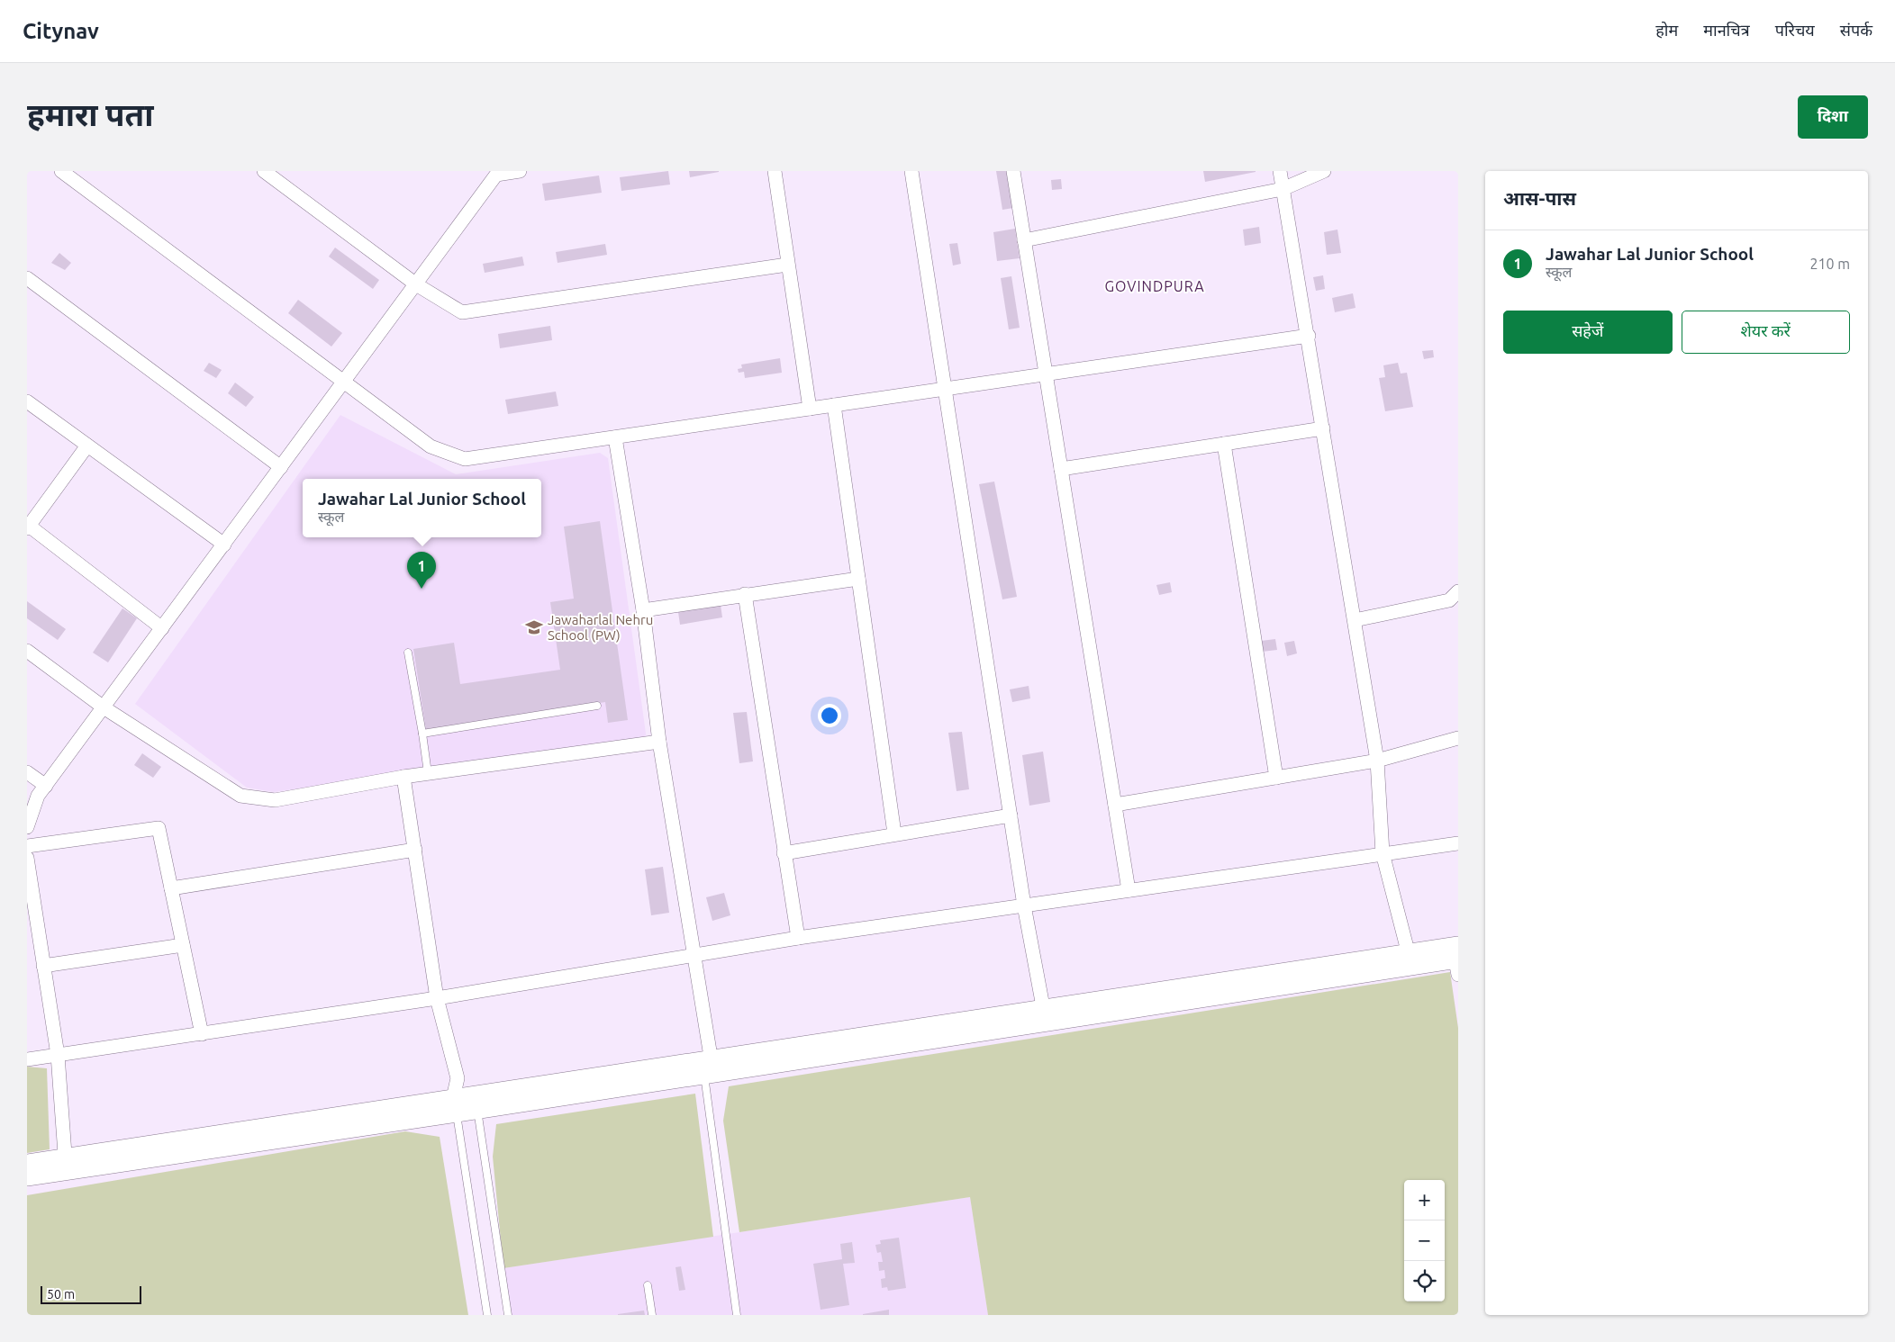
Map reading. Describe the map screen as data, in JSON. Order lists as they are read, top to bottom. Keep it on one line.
{"districts":["GOVINDPURA"],"places":{"school or university":["Jawaharlal Nehru School (PW)"]},"scale_bar":"50 m","page":{"header":"Citynav","nav":["होम","मानचित्र","परिचय","संपर्क"],"buttons":["दिशा",["सहेजें","शेयर करें"]],"title":"हमारा पता","heading":"आस-पास","list":[{"mark":"1","name":"Jawahar Lal Junior School","note":"स्कूल","value":"210 m"}],"popup":["Jawahar Lal Junior School","स्कूल"],"pins":"1","map_buttons":["+","−"],"scale":"50 m"}}
